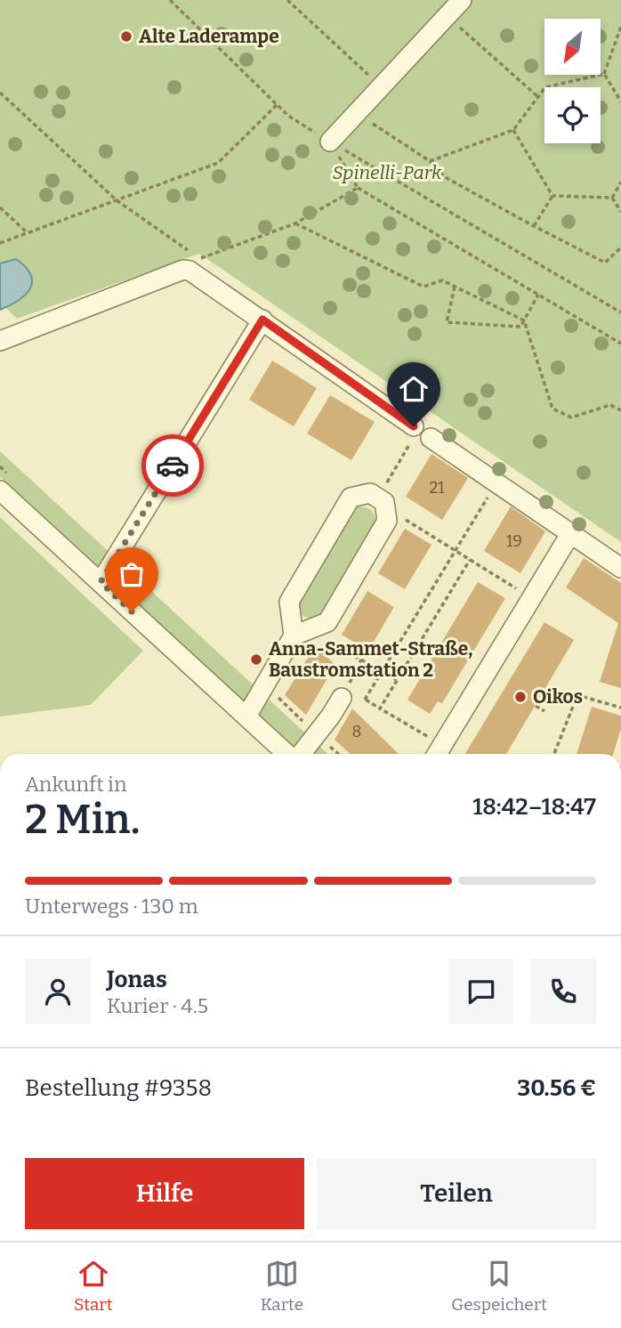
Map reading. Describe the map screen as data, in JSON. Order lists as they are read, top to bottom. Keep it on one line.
{"parks":["Spinelli-Park"],"places":["Alte Laderampe","Anna-Sammet-Straße, Baustromstation 2","Oikos"],"house_numbers":["21","19","8"],"north":"bottom left","page":{"heading":["2 Min.","Ankunft in","18:42–18:47"],"panel":["Jonas","Kurier · 4.5","Bestellung #9358","30.56 €"],"bar":"Unterwegs · 130 m","buttons":["Hilfe","Teilen"],"tabs":["Start","Karte","Gespeichert"]}}
